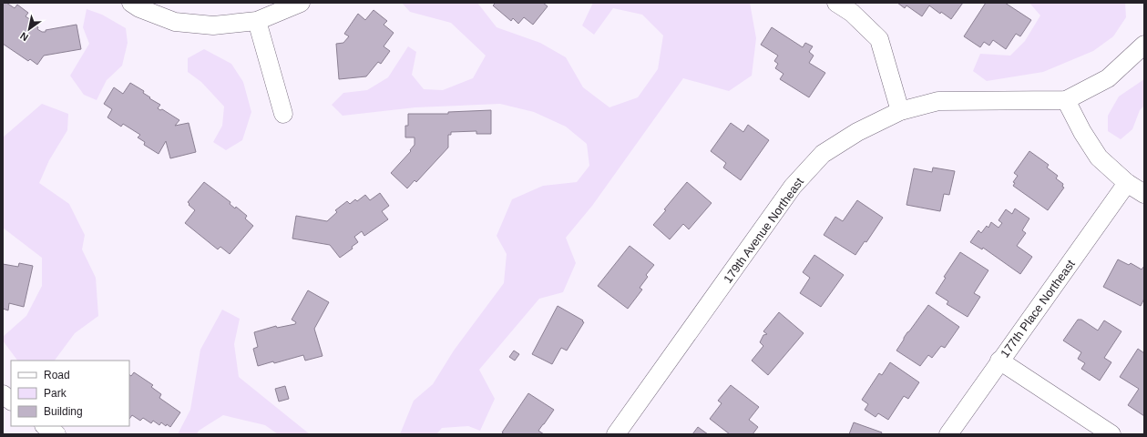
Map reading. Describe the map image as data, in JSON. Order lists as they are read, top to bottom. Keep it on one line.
{"streets":{"street":["179th Avenue Northeast","177th Place Northeast"]},"legend":["Road","Park","Building"],"north":"bottom left"}
